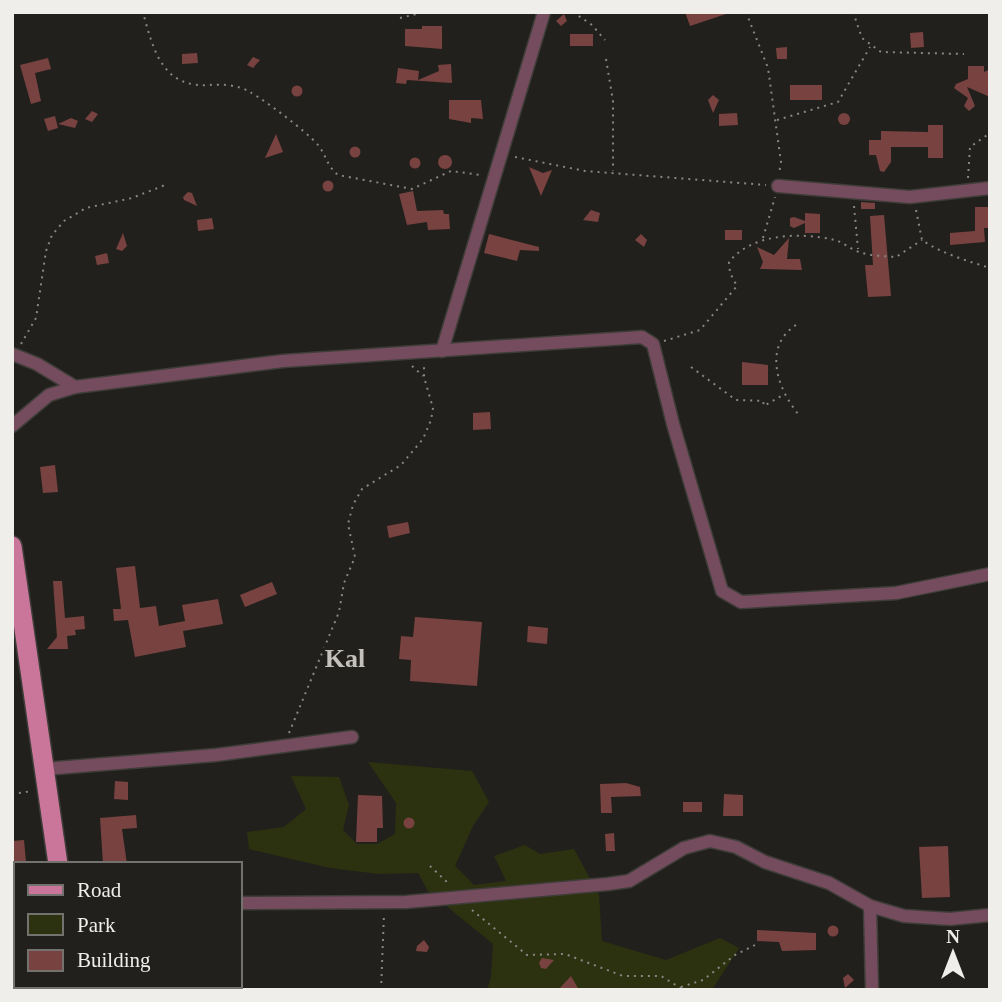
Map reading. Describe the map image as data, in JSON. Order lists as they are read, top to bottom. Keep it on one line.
{"districts":["Kal"],"legend":["Road","Park","Building"],"north":"top"}
